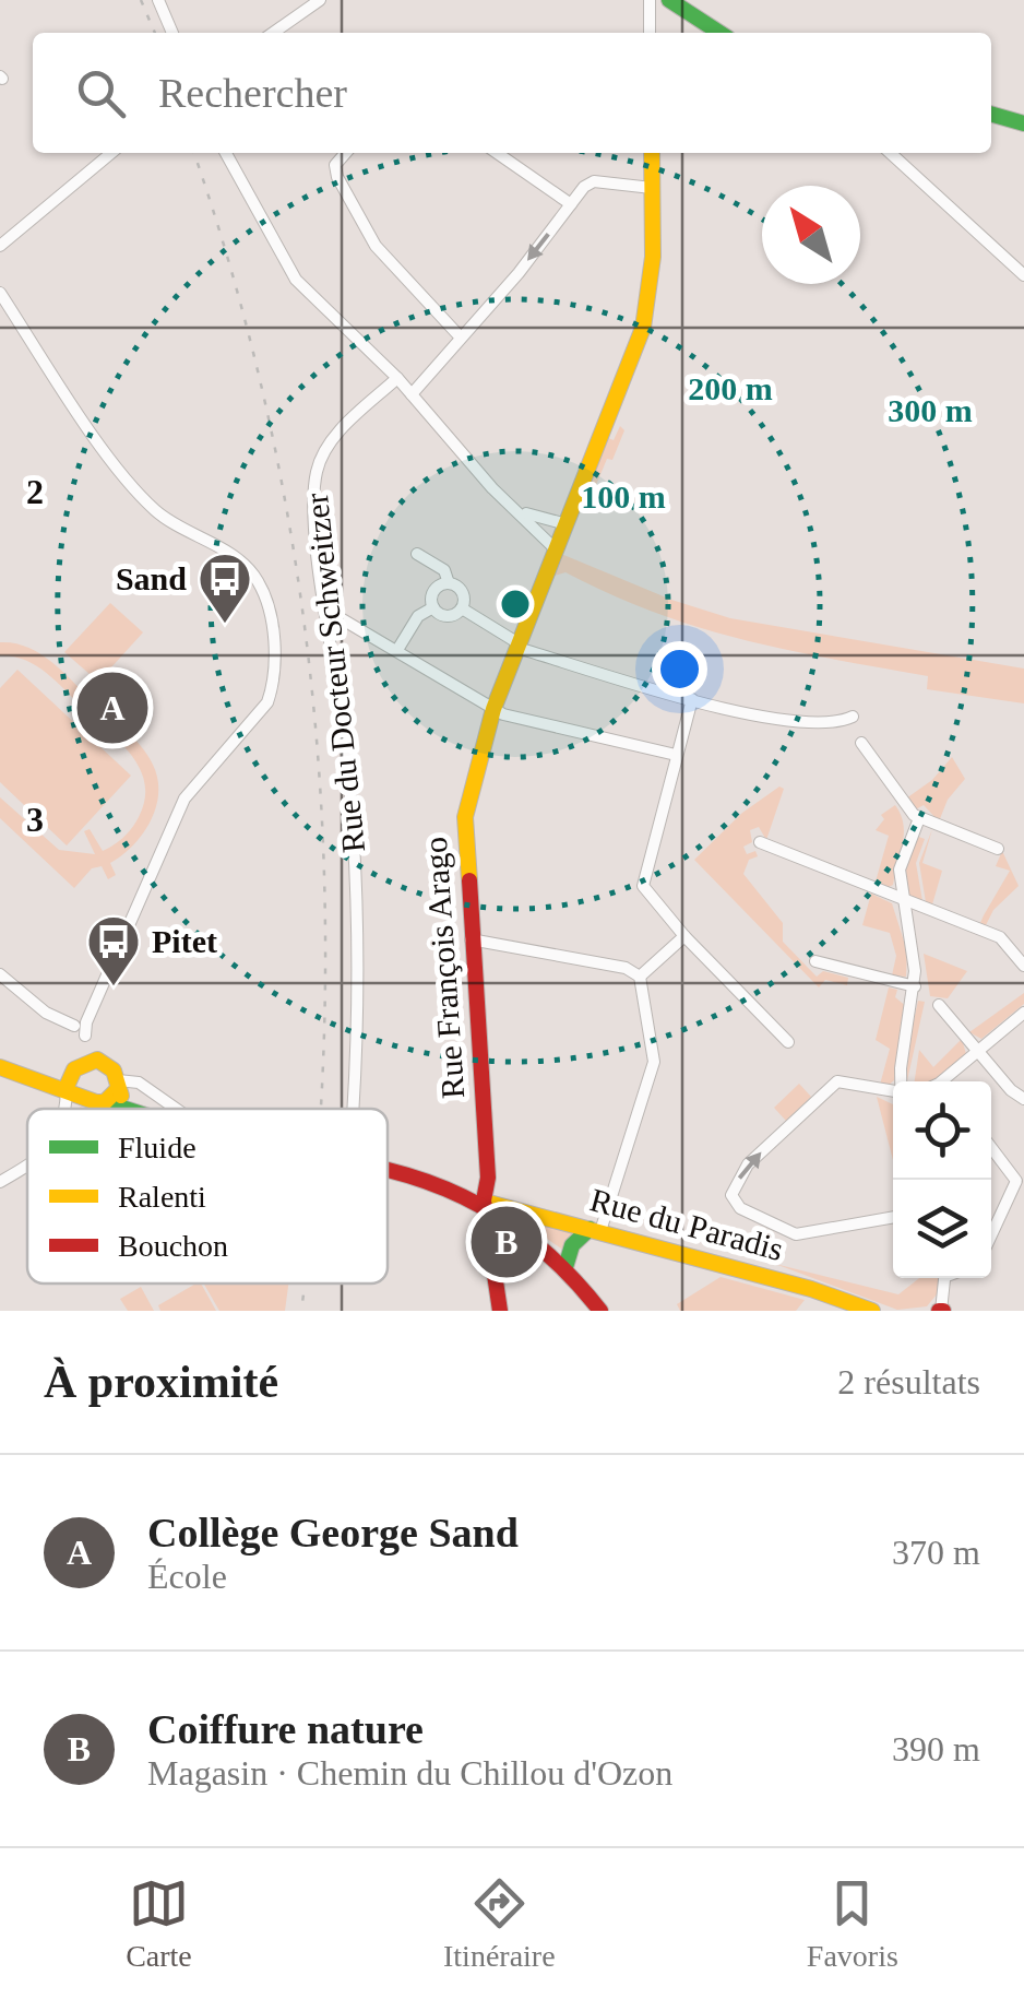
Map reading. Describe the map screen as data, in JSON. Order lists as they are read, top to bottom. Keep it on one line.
{"streets":{"street":["Rue du Docteur Schweitzer","Rue François Arago","Rue du Paradis"]},"crossings":[["Rue François Arago","Rue du Paradis"]],"places":{"bus stop":["Sand","Pitet"]},"legend":["Fluide","Ralenti","Bouchon"],"north":"top left","page":{"search":"Rechercher","pins":["A","B"],"heading":["À proximité","2 résultats"],"list":[{"mark":"A","name":"Collège George Sand","note":"École","value":"370 m"},{"mark":"B","name":"Coiffure nature","note":"Magasin · Chemin du Chillou d'Ozon","value":"390 m"}],"nav":["Carte","Itinéraire","Favoris"]},"grid":{"rows":["2","3"]},"rings":["200 m","300 m","100 m"]}
